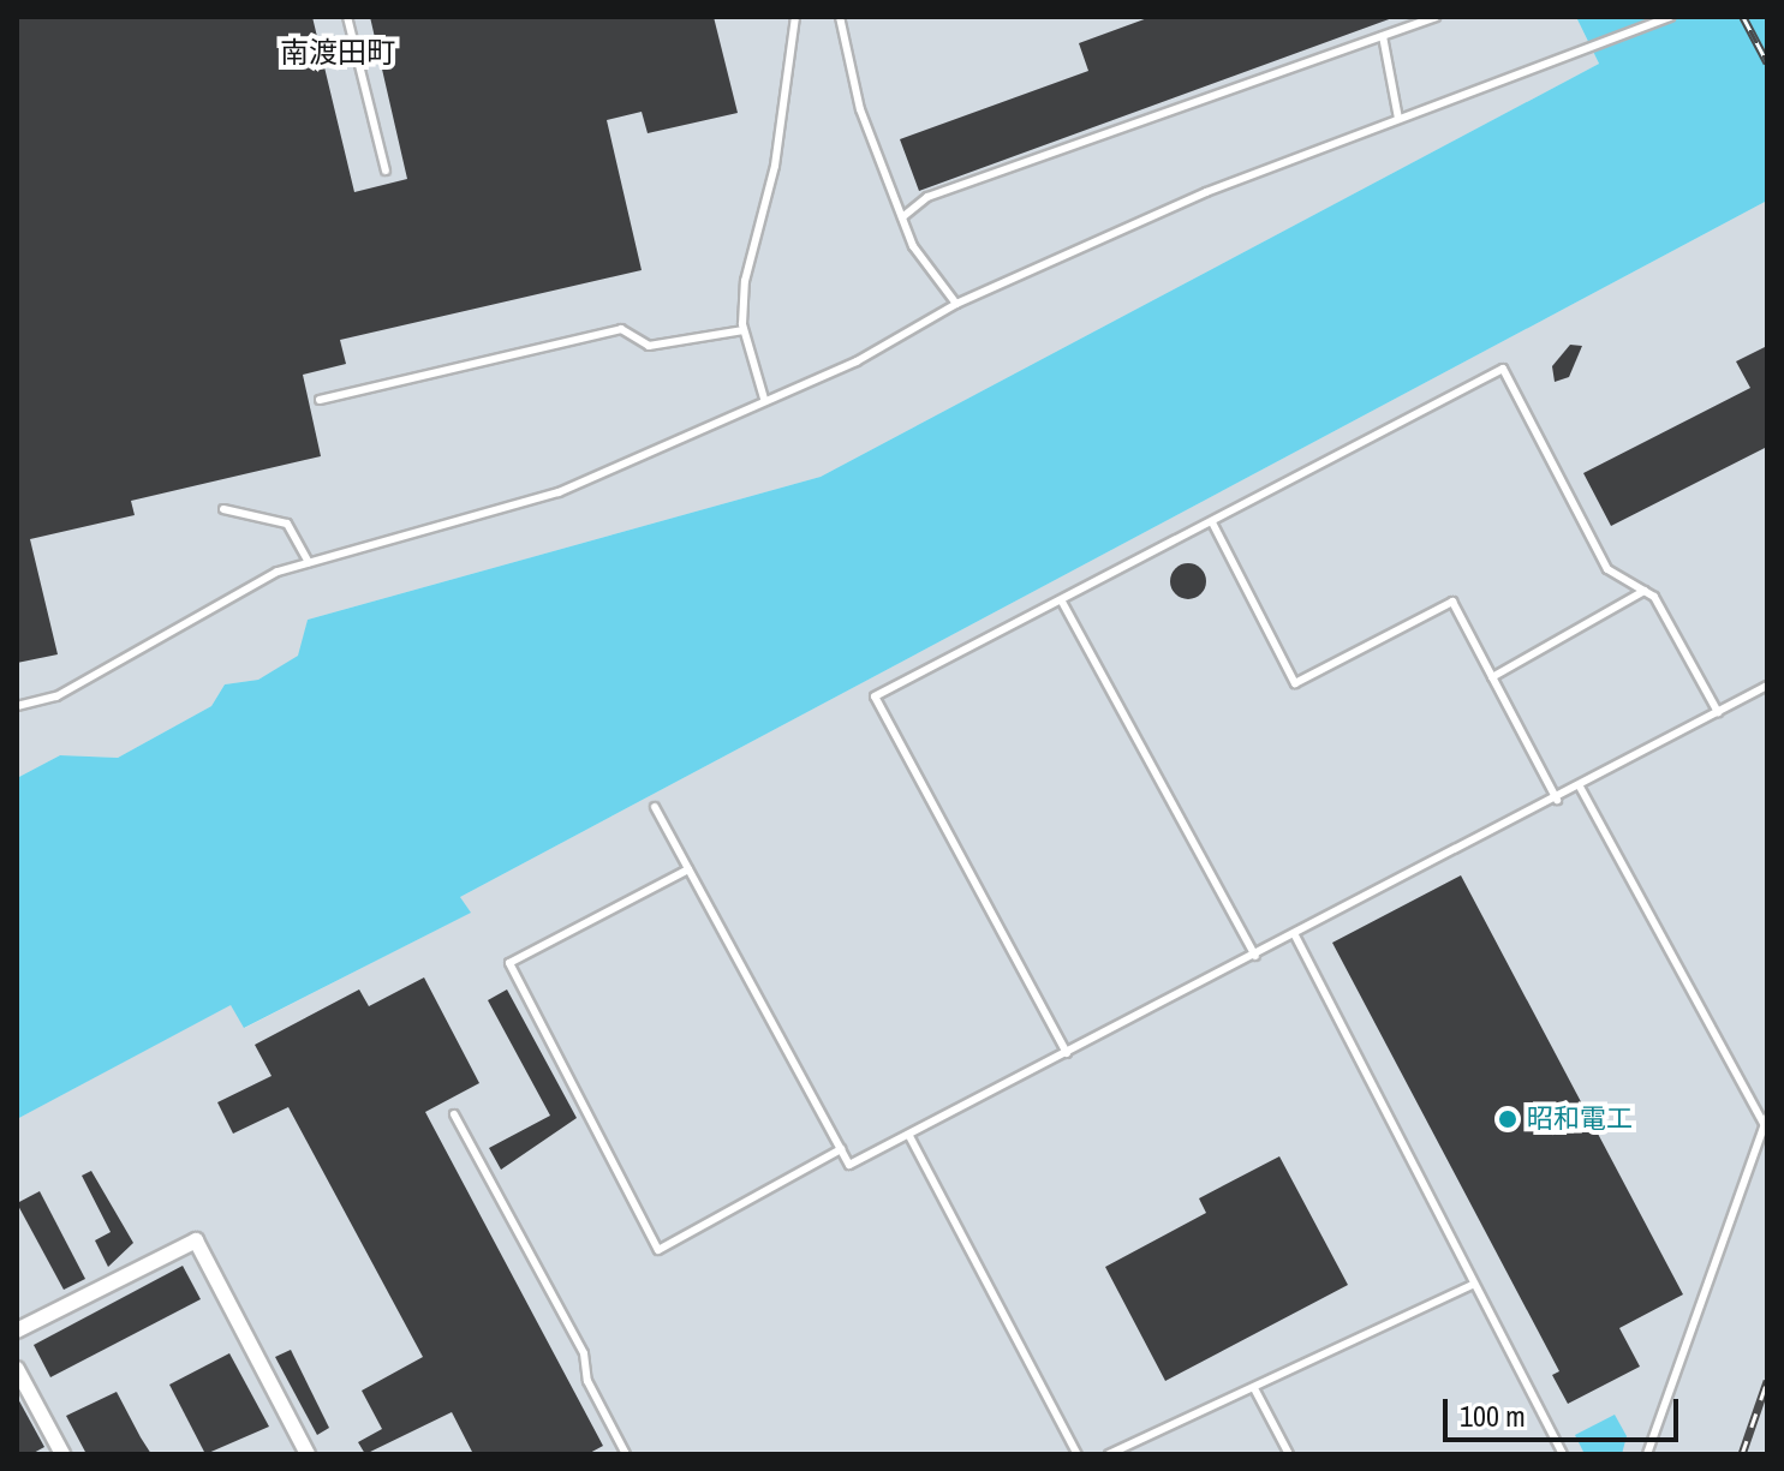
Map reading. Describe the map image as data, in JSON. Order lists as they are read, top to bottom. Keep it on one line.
{"districts":["南渡田町"],"places":["昭和電工"],"scale_bar":"100 m"}
